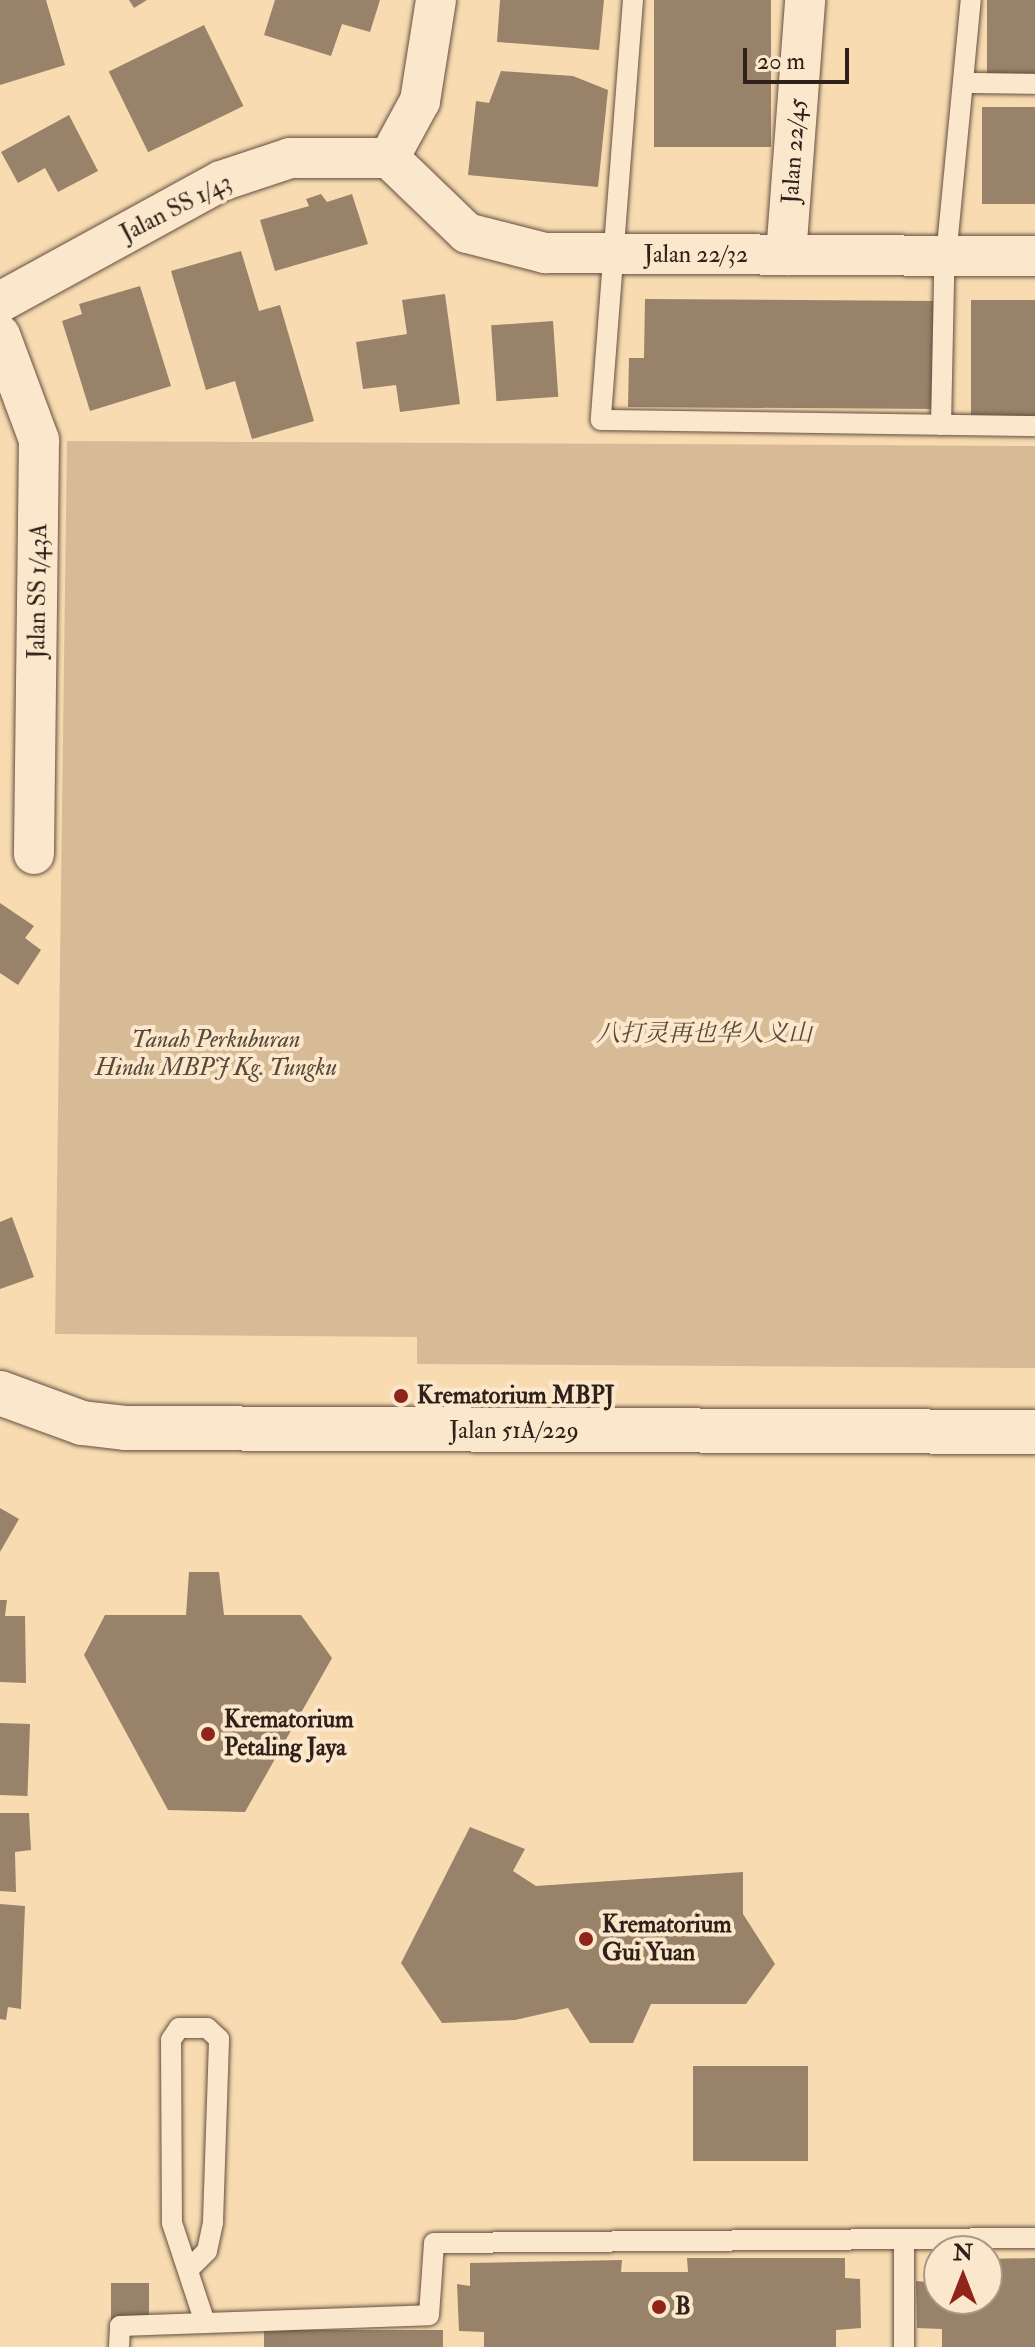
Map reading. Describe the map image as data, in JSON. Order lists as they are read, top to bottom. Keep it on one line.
{"streets":{"street":["Jalan 22/45","Jalan SS 1/43","Jalan 22/32","Jalan SS 1/43A","Jalan 51A/229"]},"crossings":[["Jalan 22/45","Jalan 22/32"],["Jalan SS 1/43","Jalan 22/32"]],"parks":["八打灵再也华人义山","Tanah Perkuburan Hindu MBPJ Kg. Tungku"],"places":["Krematorium MBPJ","Krematorium Petaling Jaya","Krematorium Gui Yuan","B"],"scale_bar":"20 m","north":"top"}
